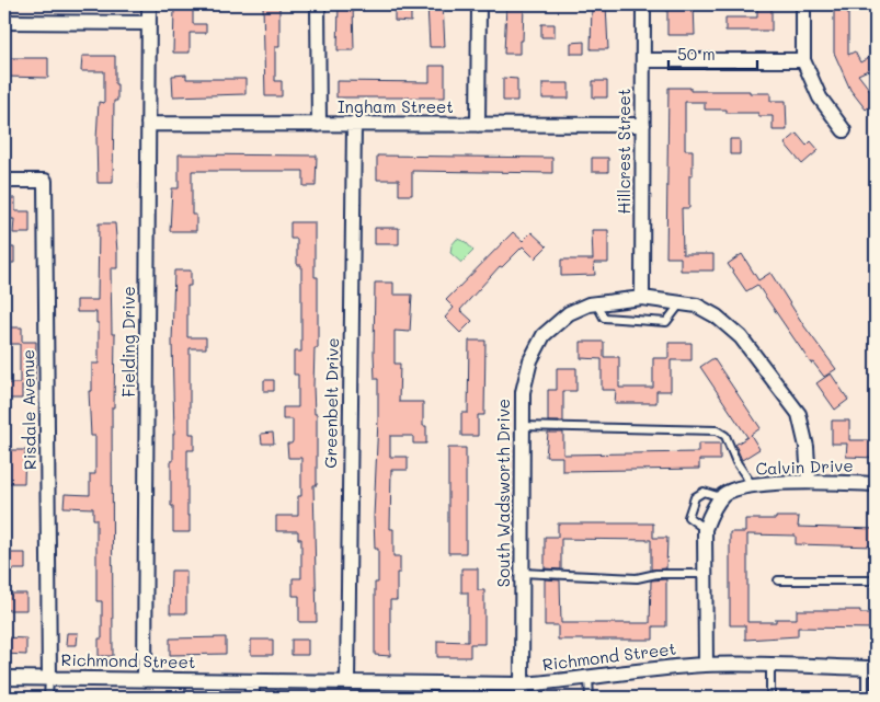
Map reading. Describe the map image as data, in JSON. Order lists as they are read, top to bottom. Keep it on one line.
{"streets":{"street":["Ingham Street","Hillcrest Street","Fielding Drive","Greenbelt Drive","Risdale Avenue","Calvin Drive","South Wadsworth Drive","Richmond Street"]},"crossings":[["Ingham Street","Hillcrest Street"],["Ingham Street","Fielding Drive"],["Ingham Street","Greenbelt Drive"],["Hillcrest Street","South Wadsworth Drive"],["Fielding Drive","Richmond Street"],["Greenbelt Drive","Richmond Street"],["Risdale Avenue","Richmond Street"],["Calvin Drive","South Wadsworth Drive"],["South Wadsworth Drive","Richmond Street"]],"scale_bar":"50 m"}
